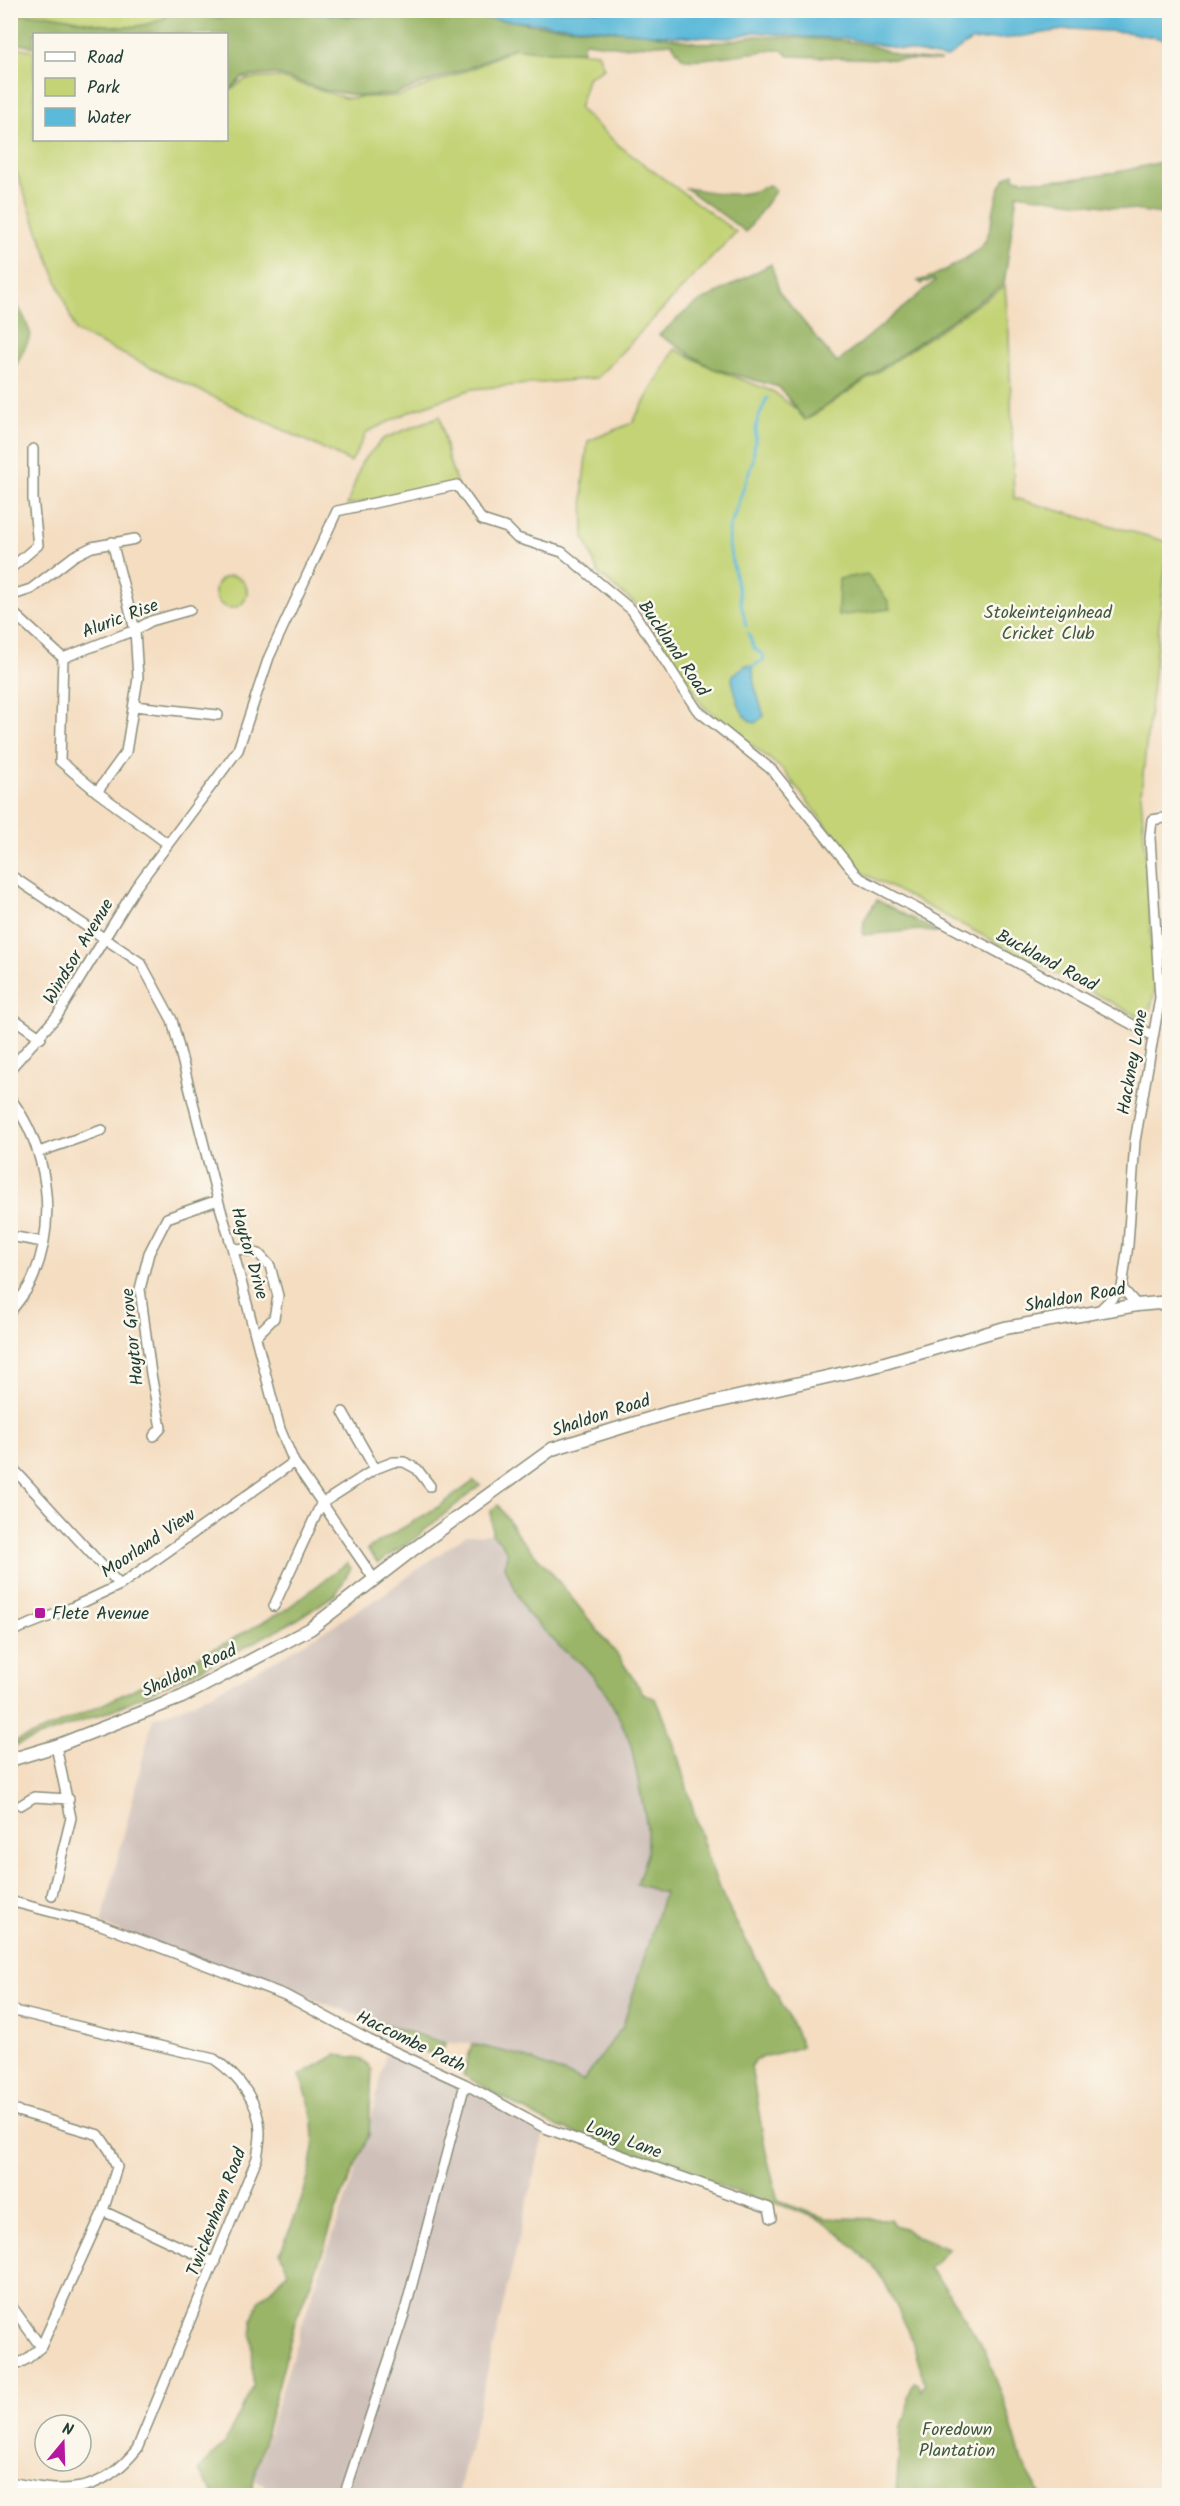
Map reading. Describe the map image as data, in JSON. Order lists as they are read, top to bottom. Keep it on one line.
{"streets":{"street":["Aluric Rise","Buckland Road","Windsor Avenue","Hackney Lane","Haytor Drive","Shaldon Road","Haytor Grove","Moorland View","Haccombe Path","Long Lane","Twickenham Road"]},"crossings":[["Buckland Road","Windsor Avenue"],["Buckland Road","Hackney Lane"],["Windsor Avenue","Haytor Drive"],["Haytor Drive","Shaldon Road"],["Haytor Drive","Haytor Grove"],["Haytor Drive","Moorland View"],["Haccombe Path","Long Lane"]],"parks":["Stokeinteignhead Cricket Club","Foredown Plantation"],"places":{"transit":["Flete Avenue"]},"legend":["Road","Park","Water"],"north":"top"}
